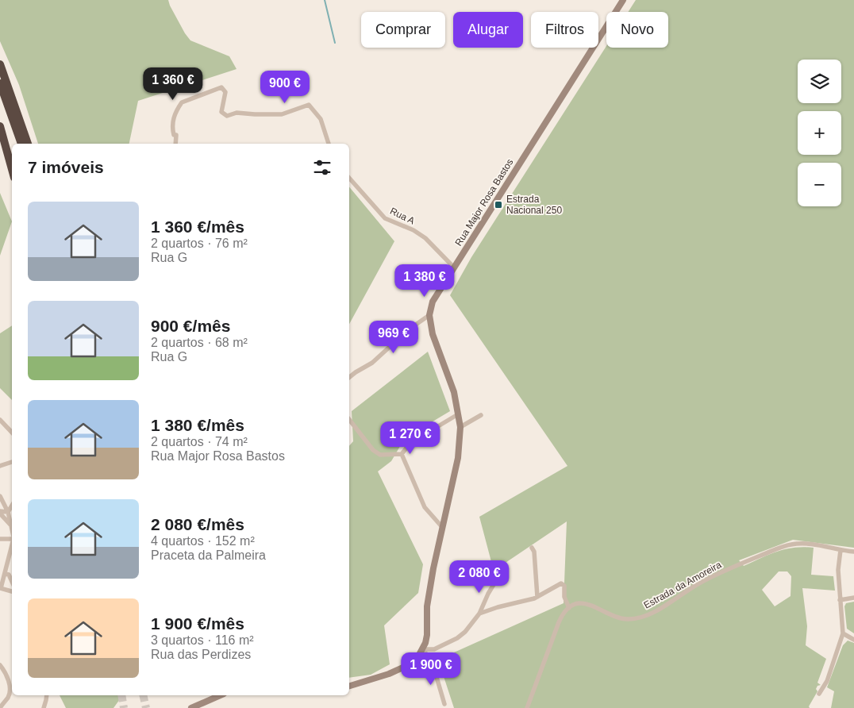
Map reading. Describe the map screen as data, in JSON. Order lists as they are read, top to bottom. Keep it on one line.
{"streets":{"main road":["Rua Major Rosa Bastos"],"street":["Rua A","Estrada da Amoreira"]},"crossings":[["Rua Major Rosa Bastos","Rua A"]],"places":{"transit":["Estrada Nacional 250"]},"page":{"chip":["Comprar","Alugar","Filtros","Novo"],"map_buttons":["+","−"],"price":["1 360 €","900 €","1 380 €","969 €","1 270 €","2 080 €","1 900 €"],"heading":"7 imóveis","list":[{"name":"1 360 €/mês","note":"2 quartos · 76 m² · Rua G"},{"name":"900 €/mês","note":"2 quartos · 68 m² · Rua G"},{"name":"1 380 €/mês","note":"2 quartos · 74 m² · Rua Major Rosa Bastos"},{"name":"2 080 €/mês","note":"4 quartos · 152 m² · Praceta da Palmeira"},{"name":"1 900 €/mês","note":"3 quartos · 116 m² · Rua das Perdizes"}]}}
